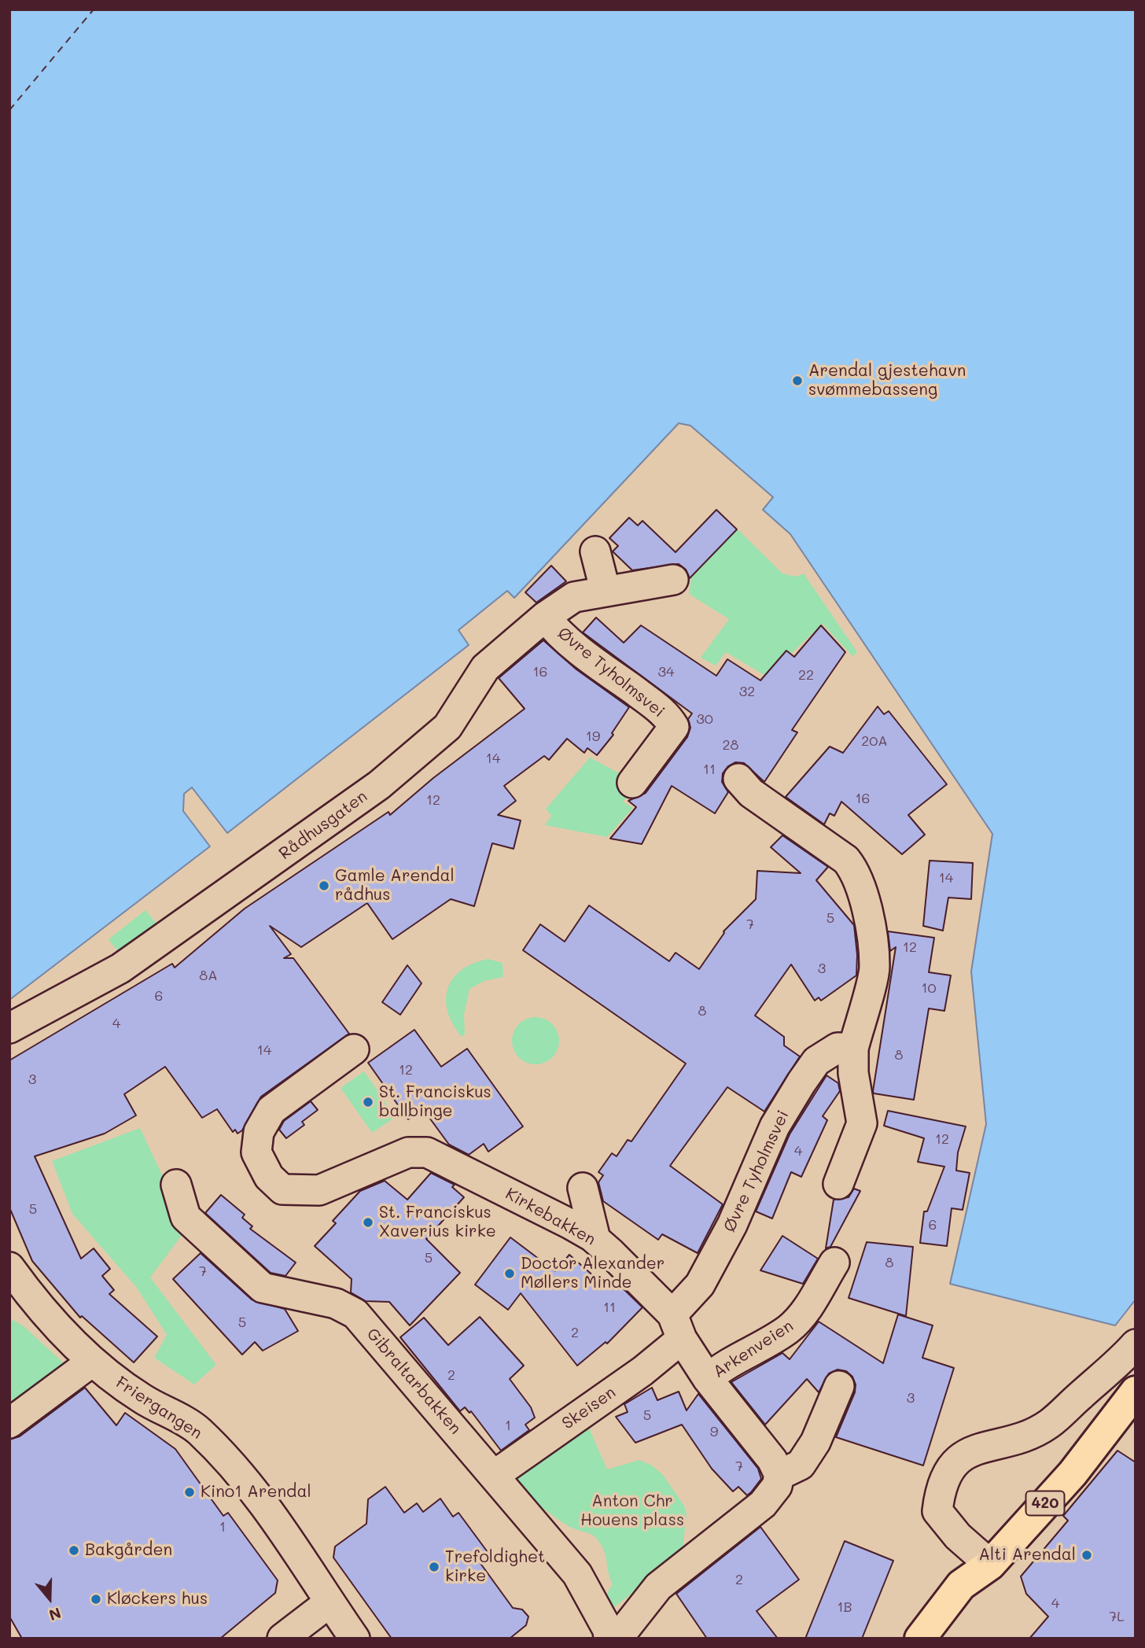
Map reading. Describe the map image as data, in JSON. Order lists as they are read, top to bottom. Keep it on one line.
{"streets":{"main road":["420"],"street":["Øvre Tyholmsvei","Rådhusgaten","Kirkebakken","Arkenveien","Gibraltarbakken","Friergangen","Skeisen"]},"crossings":[["Øvre Tyholmsvei","Rådhusgaten"],["Øvre Tyholmsvei","Kirkebakken"],["Øvre Tyholmsvei","Skeisen"],["Kirkebakken","Arkenveien"],["Kirkebakken","Skeisen"],["Gibraltarbakken","Skeisen"]],"parks":["Anton Chr Houens plass"],"places":["Arendal gjestehavn svømmebasseng","Gamle Arendal rådhus","St. Franciskus ballbinge","St. Franciskus Xaverius kirke","Doctor Alexander Møllers Minde","Kino1 Arendal","Bakgården","Alti Arendal","Trefoldighet kirke","Kløckers hus"],"house_numbers":["16","34","22","32","30","19","20A","28","14","11","16","12","14","5","7","12","3","8A","10","6","8","4","14","8","12","3","12","4","5","6","5","8","7","11","5","2","2","3","5","1","9","7","1","2","4","1B","7L"],"north":"bottom"}
